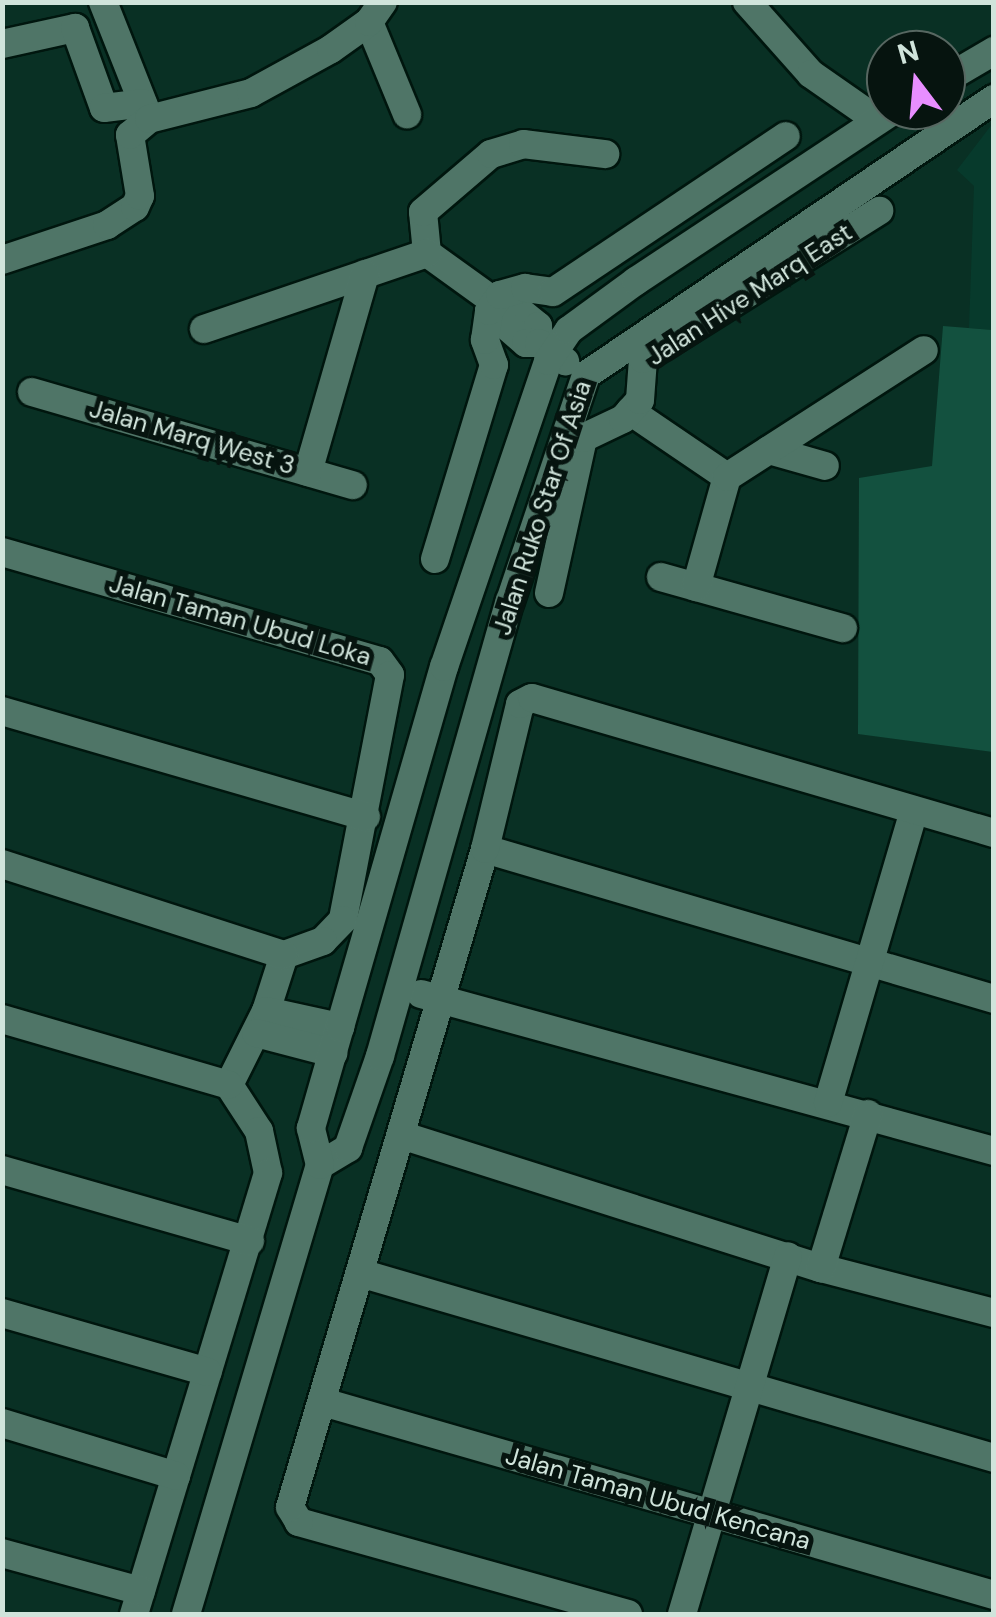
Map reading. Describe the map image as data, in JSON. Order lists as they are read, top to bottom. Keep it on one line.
{"streets":{"street":["Jalan Hive Marq East","Jalan Marq West 3","Jalan Ruko Star Of Asia","Jalan Taman Ubud Loka","Jalan Taman Ubud Kencana"]},"north":"top"}
